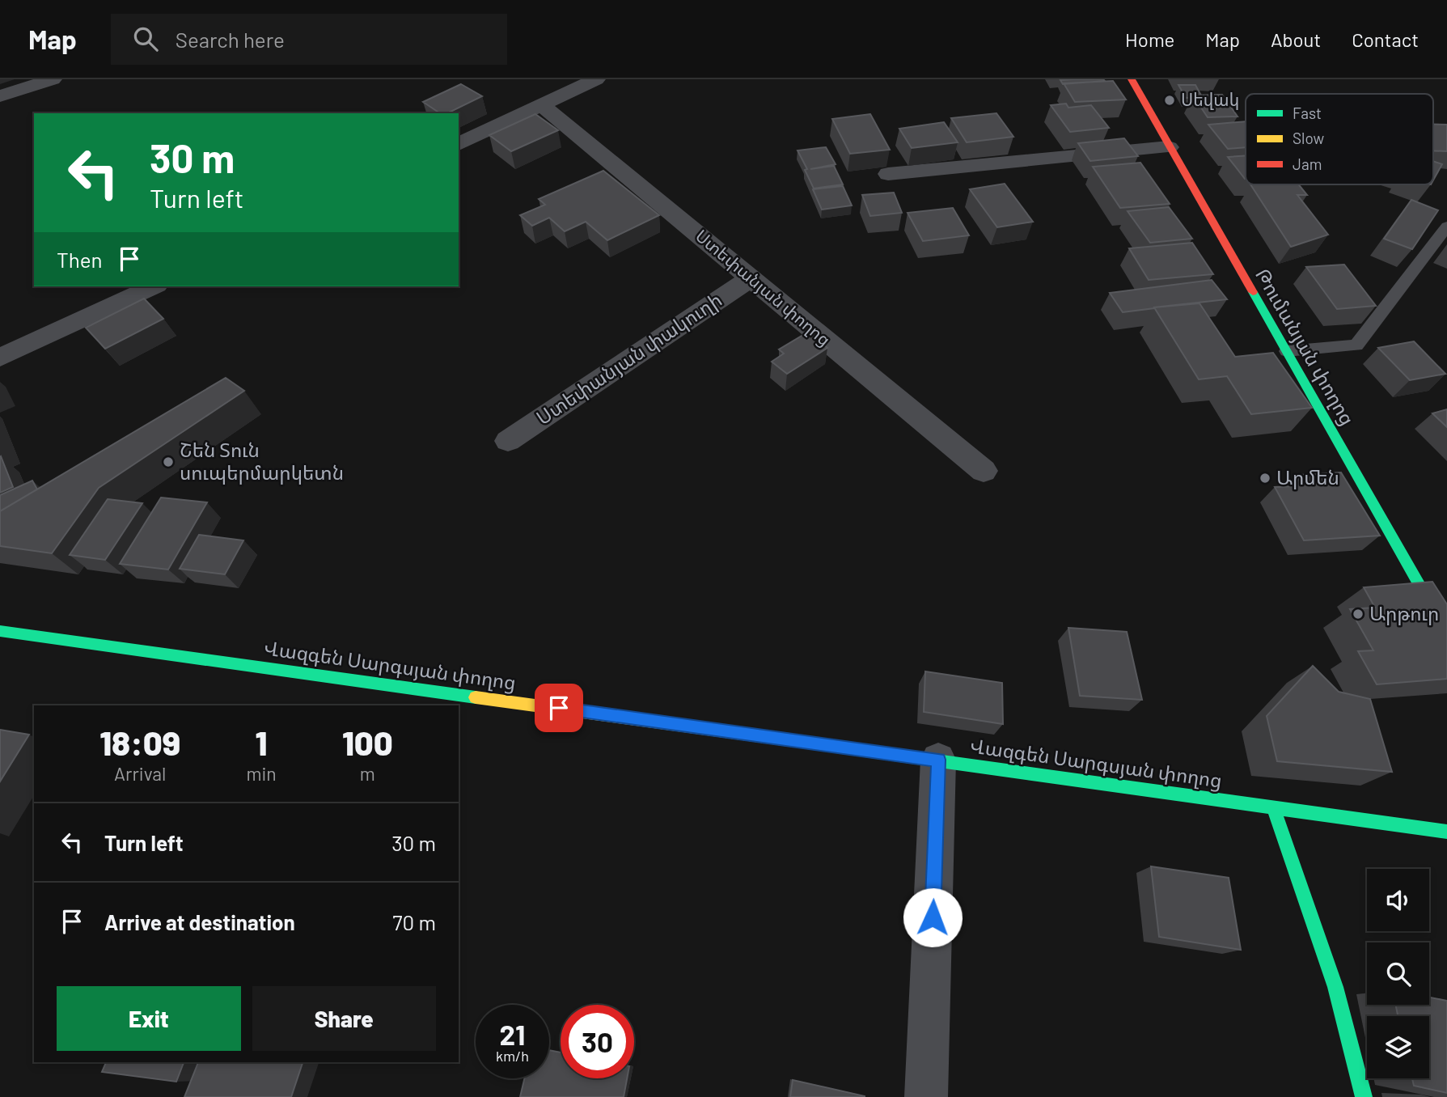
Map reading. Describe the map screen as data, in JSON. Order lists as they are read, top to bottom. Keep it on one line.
{"streets":{"main road":["Թումանյան փողոց","Վազգեն Սարգսյան փողոց"],"street":["Ստեփանյան փողոց","Ստեփանյան փակուղի"]},"crossings":[["Ստեփանյան փողոց","Ստեփանյան փակուղի"]],"places":["Սեվակ","Շեն Տուն սուպերմարկետն","Արմեն","Արթուր"],"legend":["Fast","Slow","Jam"],"page":{"header":"Map","search":"Search here","nav":["Home","Map","About","Contact"],"turn":["30 m","Turn left"],"then":"Then","eta":["18:09","Arrival","1","min","100","m"],"list":[{"name":"Turn left","value":"30 m"},{"name":"Arrive at destination","value":"70 m"}],"buttons":["Exit","Share"],"speed":"21 km/h","limit":"30"}}
